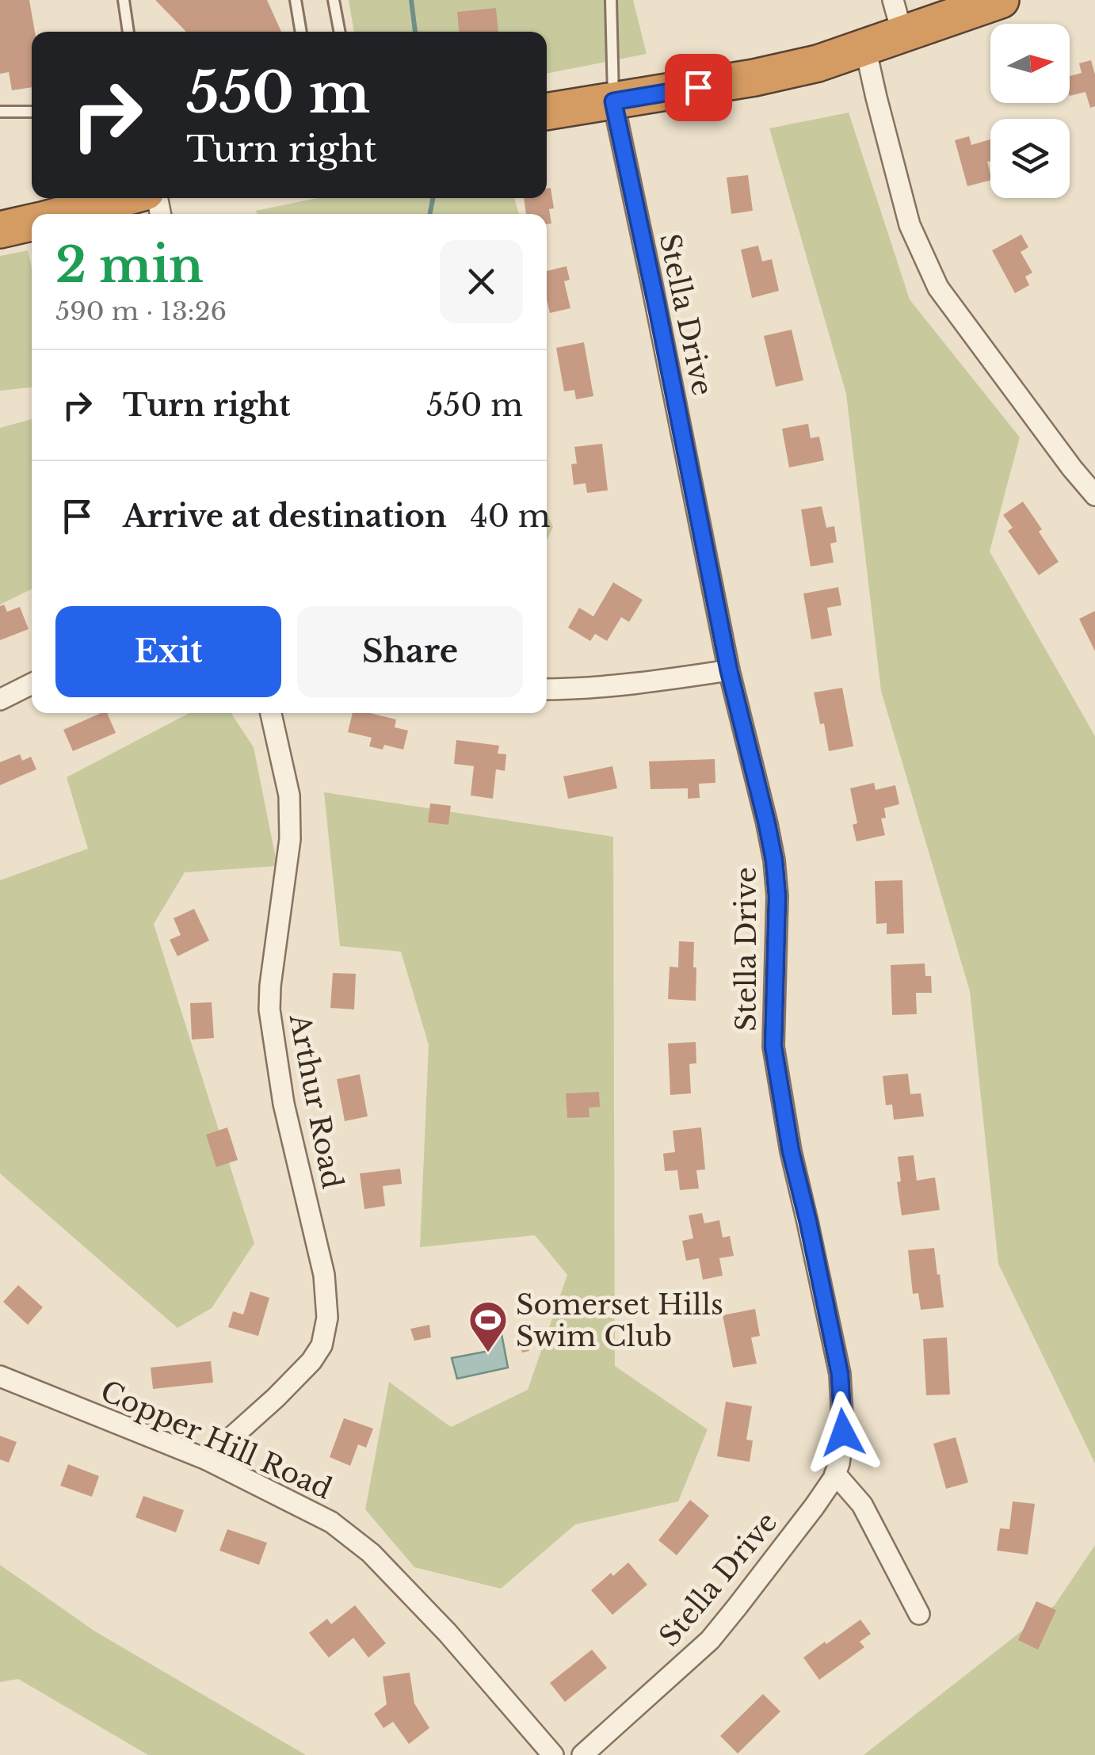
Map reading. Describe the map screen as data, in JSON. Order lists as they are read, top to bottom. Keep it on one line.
{"streets":{"street":["Stella Drive","Arthur Road","Copper Hill Road"]},"crossings":[["Arthur Road","Copper Hill Road"]],"places":{"sports":["Somerset Hills Swim Club"]},"north":"right","page":{"turn":["550 m","Turn right"],"heading":["2 min","590 m · 13:26"],"list":[{"name":"Turn right","value":"550 m"},{"name":"Arrive at destination","value":"40 m"}],"buttons":["Exit","Share"]}}
